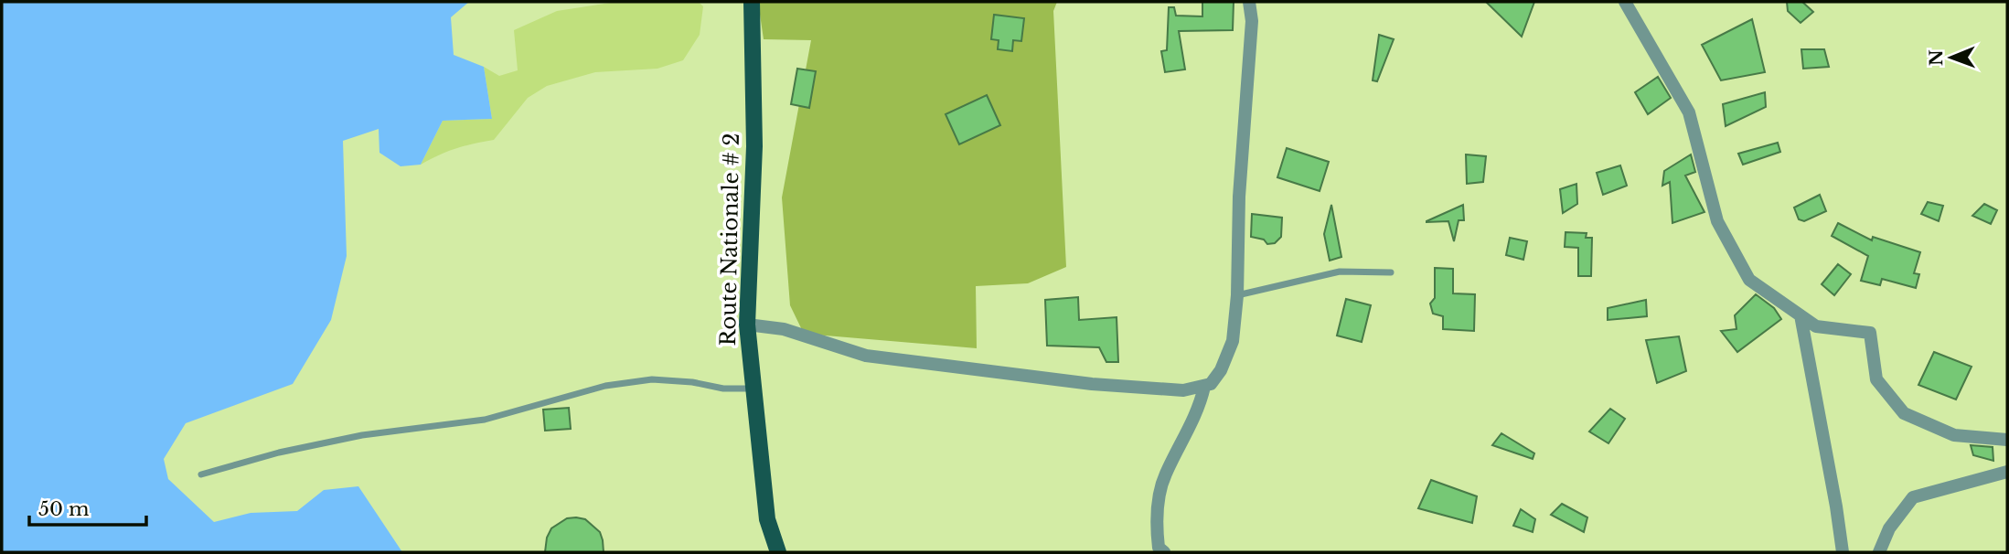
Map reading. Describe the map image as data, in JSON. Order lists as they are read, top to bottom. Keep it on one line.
{"streets":{"main road":["Route Nationale # 2"]},"scale_bar":"50 m","north":"left"}
